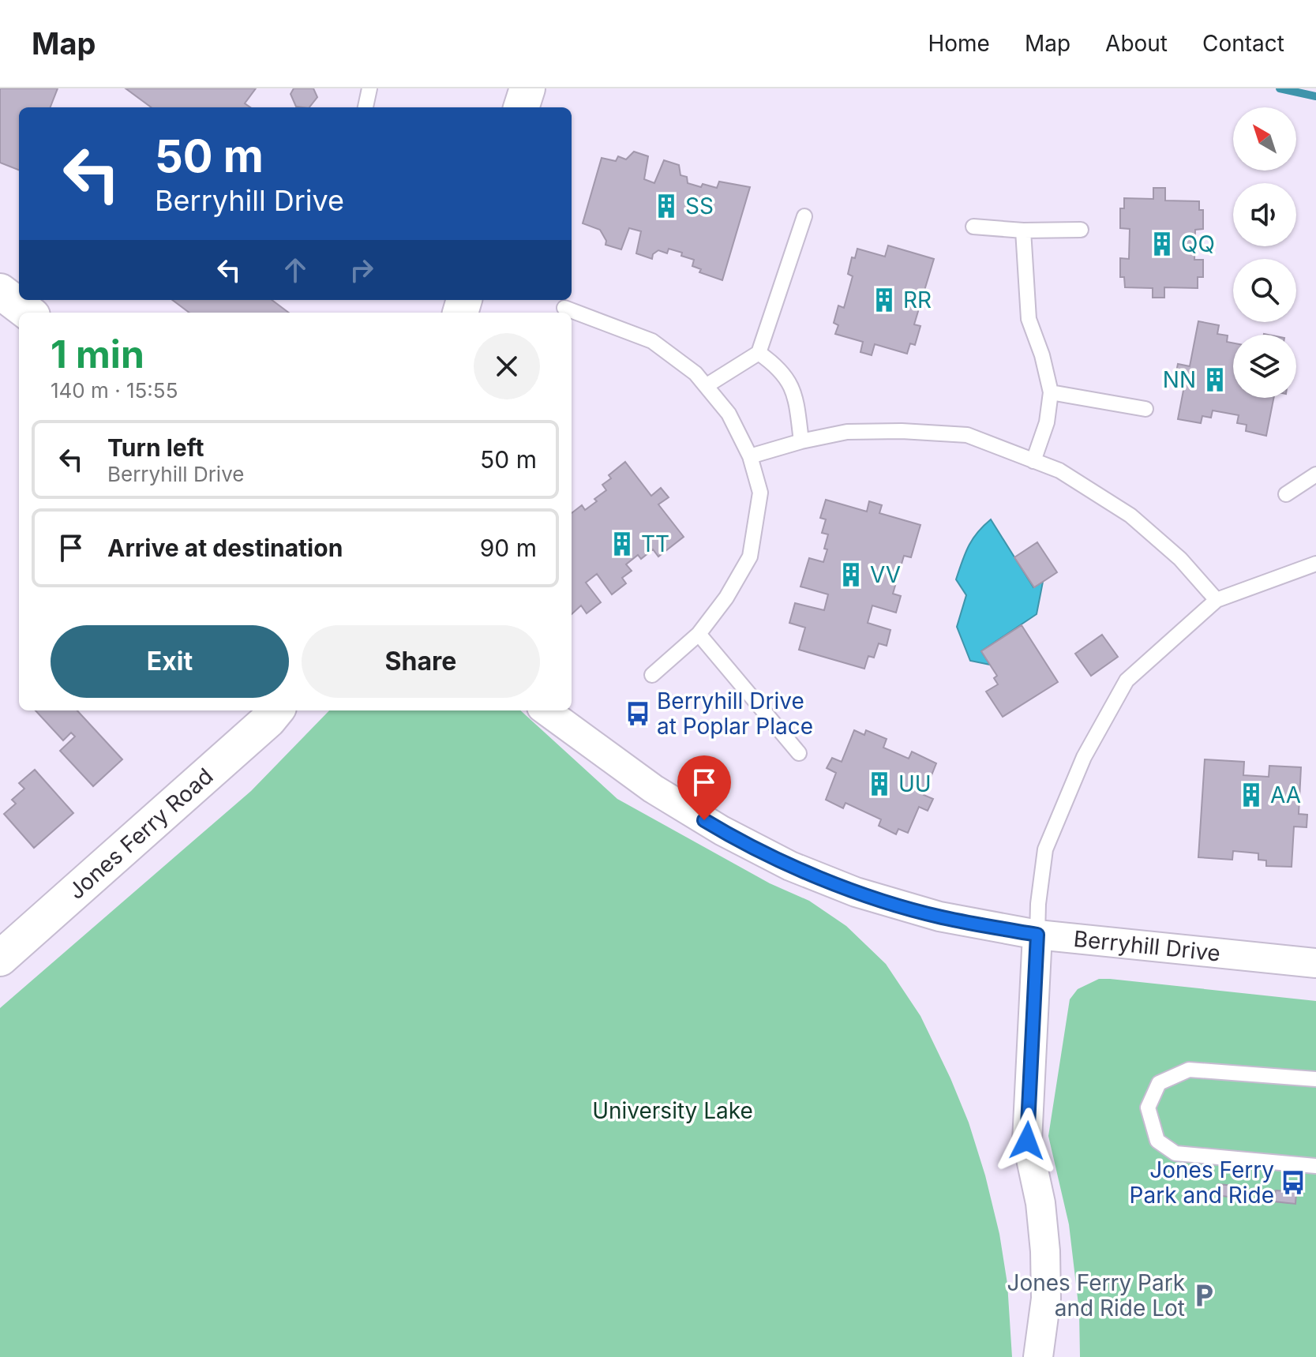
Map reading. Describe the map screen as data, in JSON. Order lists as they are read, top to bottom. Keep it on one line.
{"streets":{"street":["Jones Ferry Road","Berryhill Drive"]},"parks":["University Lake"],"places":{"building":["SS","QQ","RR","NN","TT","VV","UU","AA"],"bus stop":["Berryhill Drive at Poplar Place","Jones Ferry Park and Ride"],"parking":["Jones Ferry Park and Ride Lot"]},"north":"top left","page":{"header":"Map","nav":["Home","Map","About","Contact"],"turn":["50 m","Berryhill Drive"],"heading":["1 min","140 m · 15:55"],"list":[{"name":"Turn left","note":"Berryhill Drive","value":"50 m"},{"name":"Arrive at destination","value":"90 m"}],"buttons":["Exit","Share"]}}
